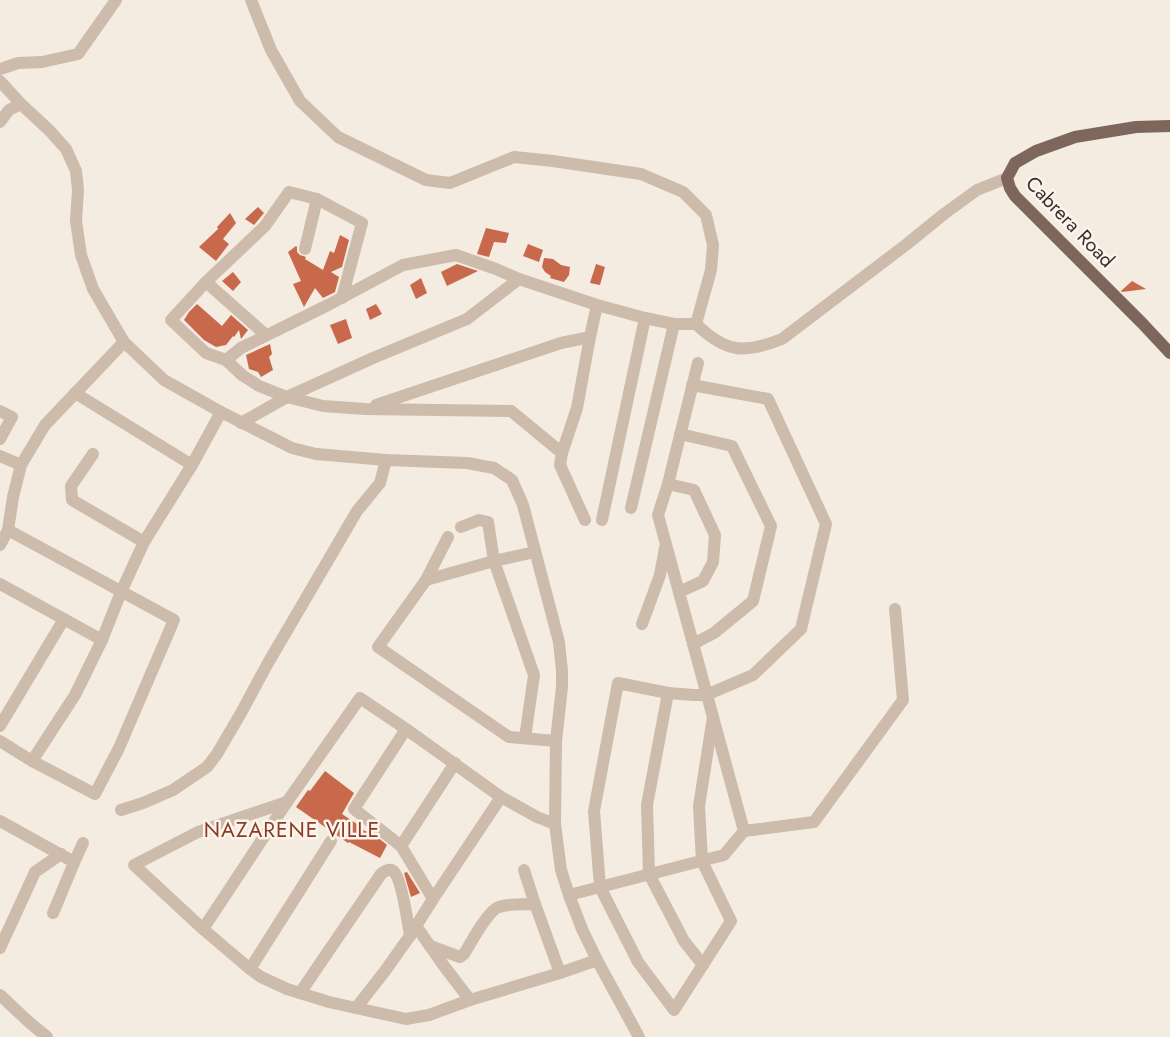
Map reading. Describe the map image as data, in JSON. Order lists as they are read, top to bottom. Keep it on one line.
{"streets":{"main road":["Cabrera Road"]},"districts":["NAZARENE VILLE"]}
